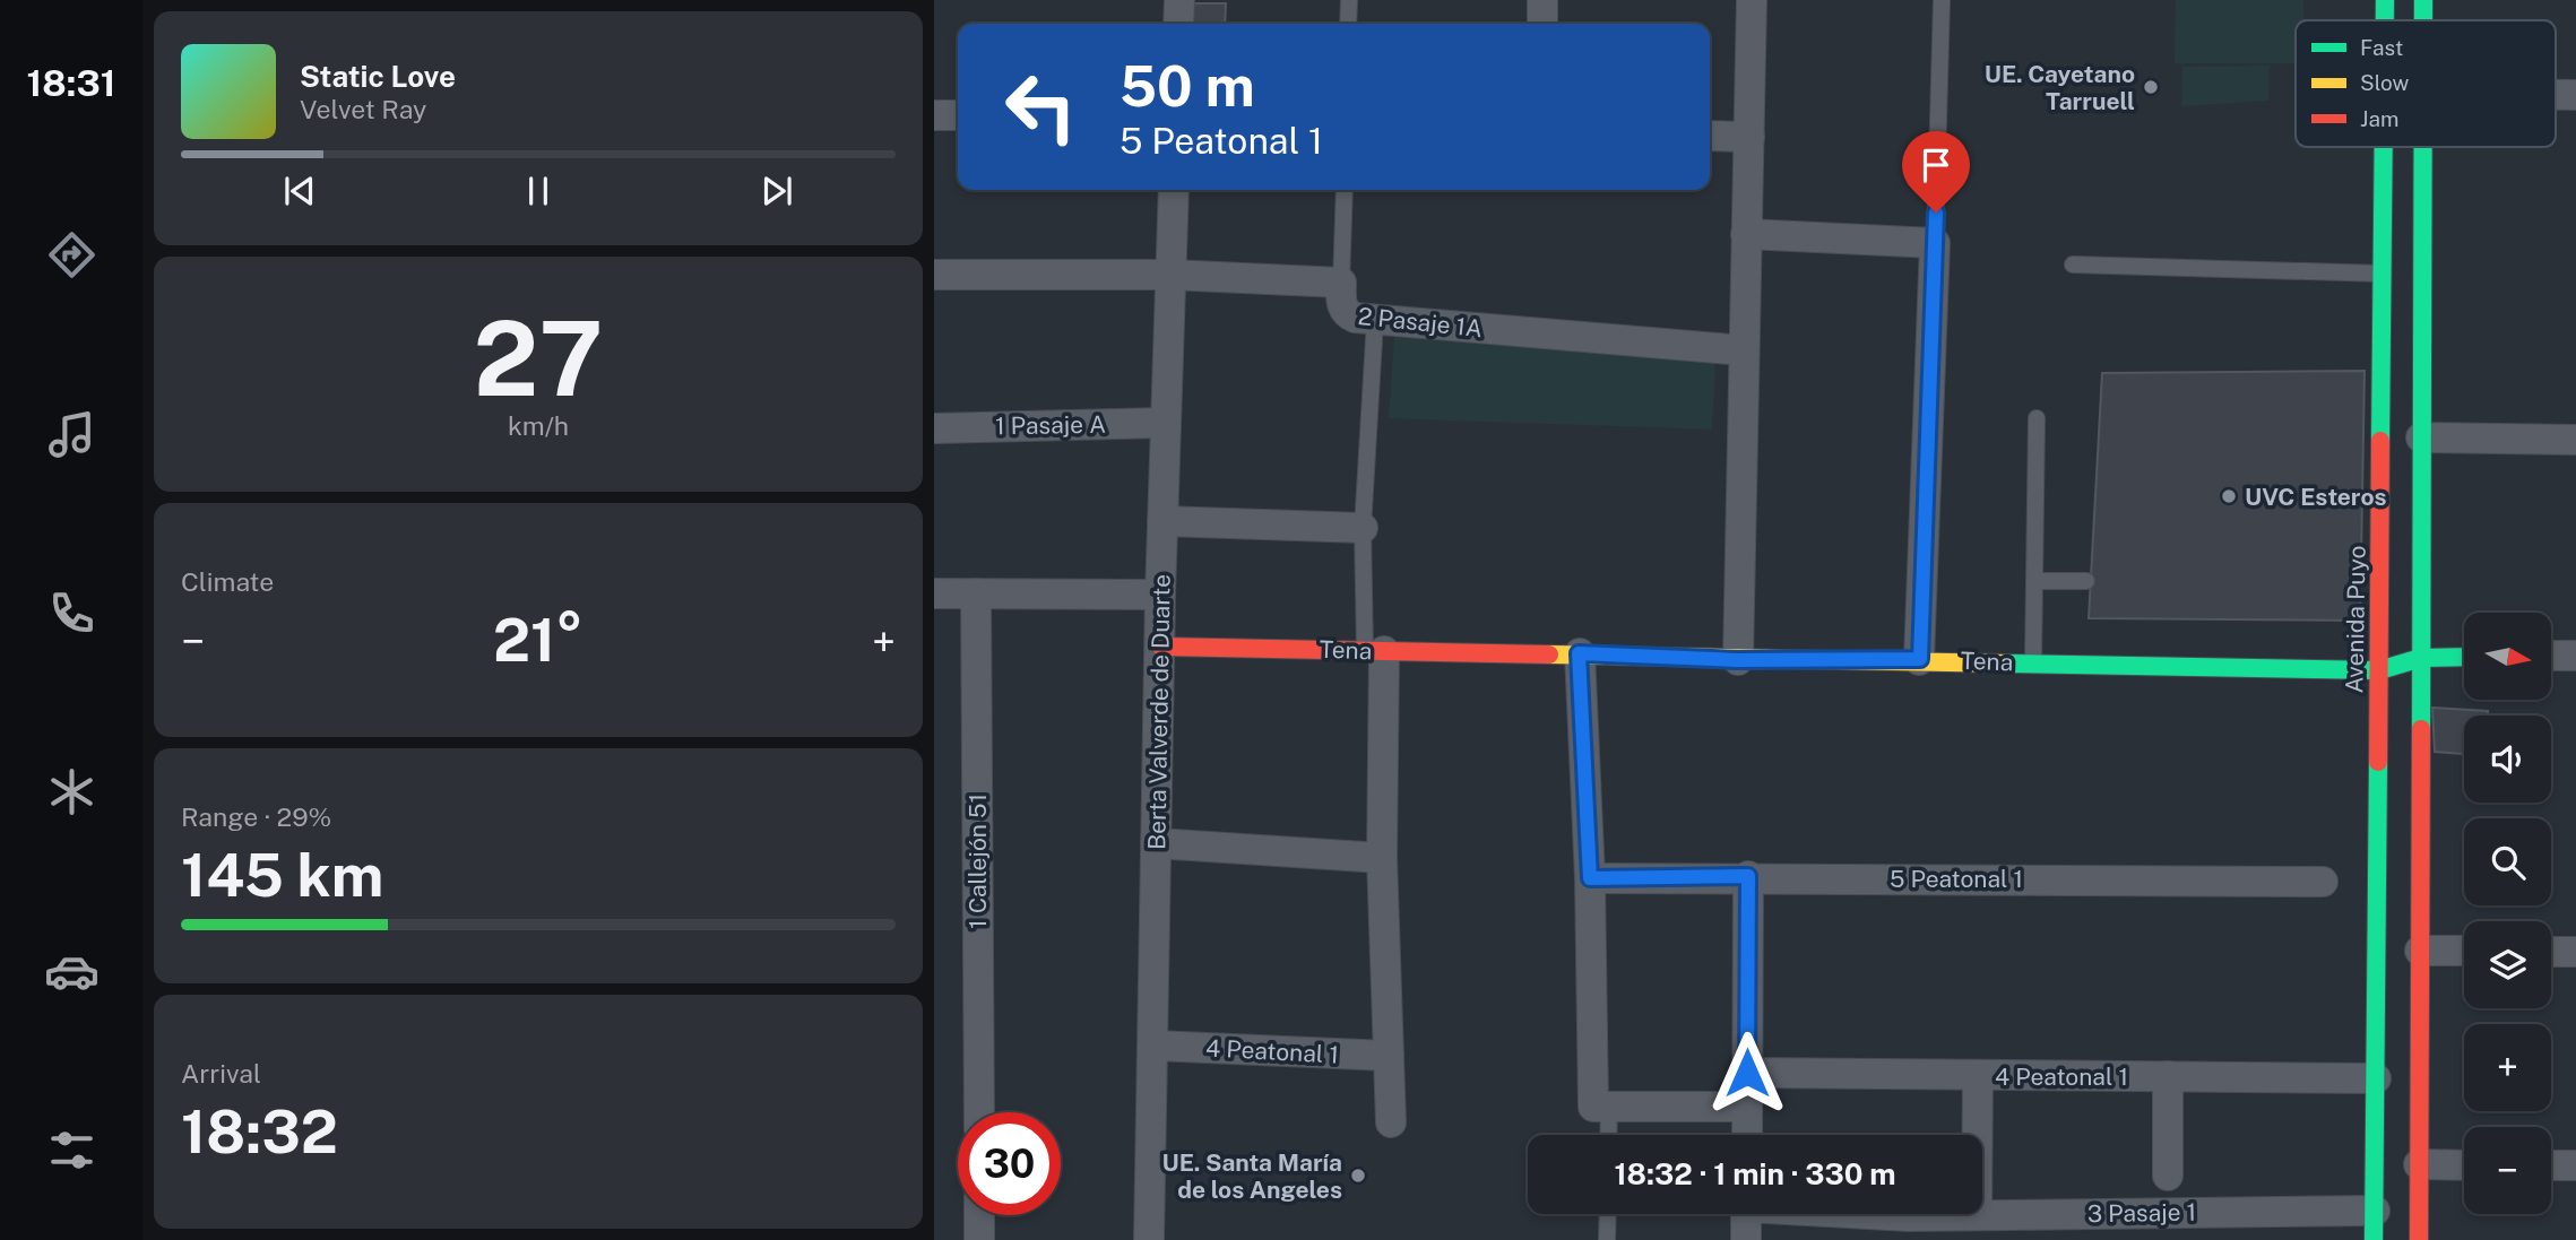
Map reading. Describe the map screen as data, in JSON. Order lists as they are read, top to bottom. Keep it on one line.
{"streets":{"street":["2 Pasaje 1A","1 Pasaje A","Avenida Puyo","Tena","Berta Valverde de Duarte","1 Callejón 51","5 Peatonal 1","4 Peatonal 1","3 Pasaje 1"]},"crossings":[["2 Pasaje 1A","Berta Valverde de Duarte"],["1 Pasaje A","Berta Valverde de Duarte"],["Avenida Puyo","Tena"],["Avenida Puyo","4 Peatonal 1"],["Avenida Puyo","3 Pasaje 1"],["Tena","Berta Valverde de Duarte"],["Berta Valverde de Duarte","4 Peatonal 1"]],"places":["UE. Cayetano Tarruell","UVC Esteros","UE. Santa María de los Angeles"],"legend":["Fast","Slow","Jam"],"north":"right","page":{"tabs":"18:31","turn":["50 m","5 Peatonal 1"],"song":["Static Love","Velvet Ray"],"tile":[["27","km/h"],"Climate",["Range · 29%","145 km"],["Arrival","18:32"]],"heat":["−","21°","+"],"map_buttons":["+","−"],"limit":"30","trip":"18:32 · 1 min · 330 m"}}
